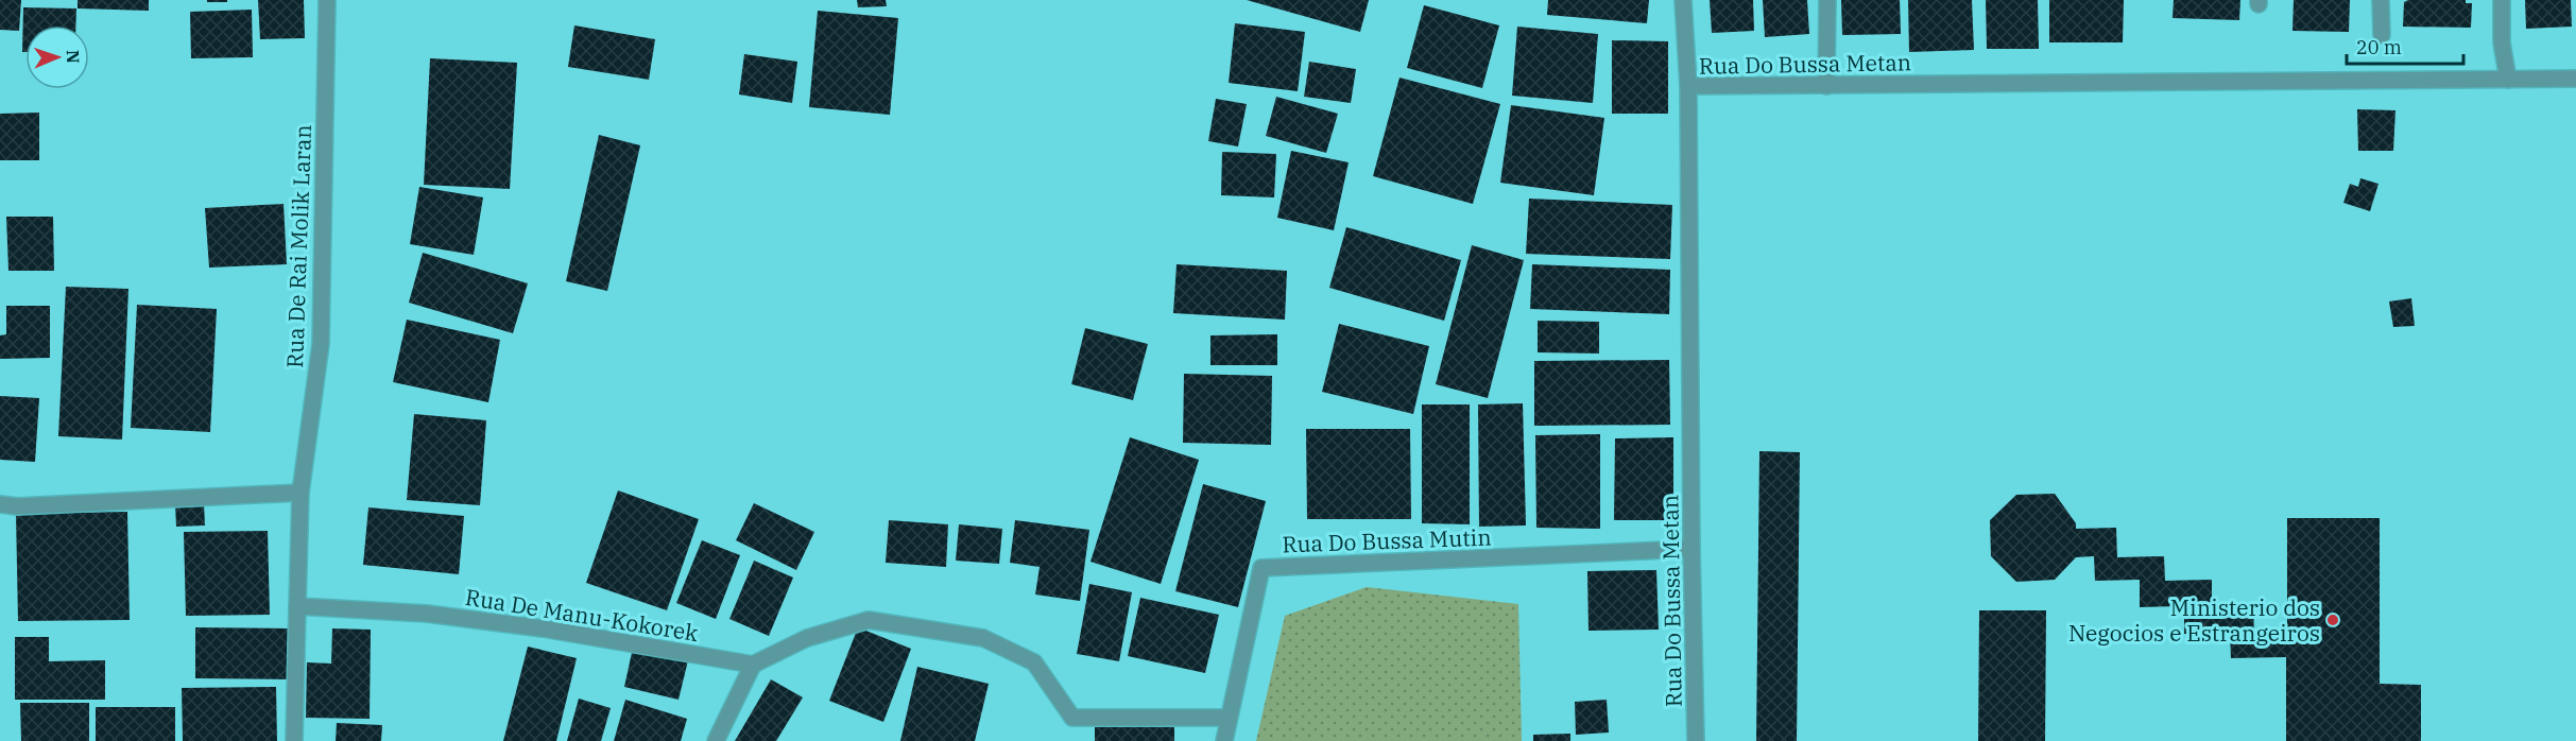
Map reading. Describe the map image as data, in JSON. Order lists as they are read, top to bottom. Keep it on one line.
{"streets":{"street":["Rua Do Bussa Metan","Rua De Rai Molik Laran","Rua Do Bussa Mutin","Rua De Manu-Kokorek"]},"crossings":[["Rua Do Bussa Metan","Rua Do Bussa Mutin"]],"places":["Ministerio dos Negocios e Estrangeiros"],"scale_bar":"20 m","north":"right"}
